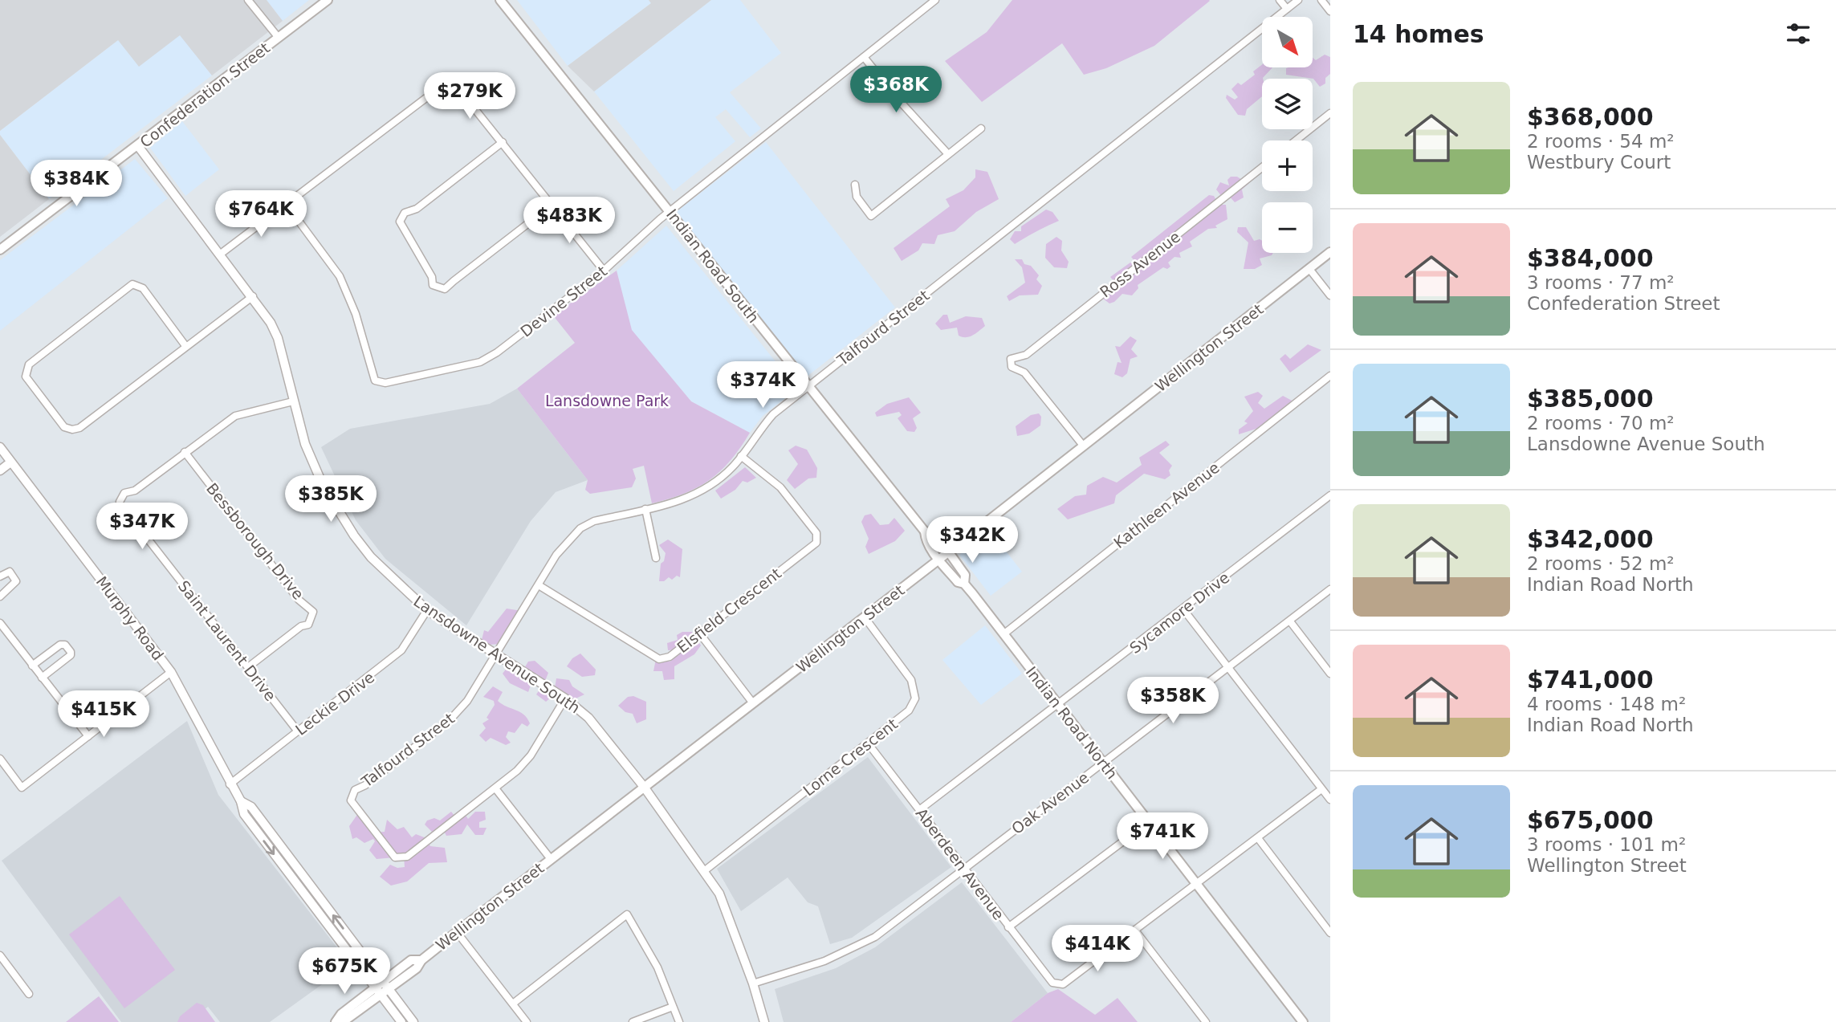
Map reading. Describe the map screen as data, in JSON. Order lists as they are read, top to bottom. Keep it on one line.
{"streets":{"main road":["Confederation Street","Indian Road South","Wellington Street","Indian Road North"],"street":["Ross Avenue","Devine Street","Talfourd Street","Kathleen Avenue","Bessborough Drive","Elsfield Crescent","Sycamore Drive","Murphy Road","Saint Laurent Drive","Lansdowne Avenue South","Leckie Drive","Lorne Crescent","Oak Avenue","Aberdeen Avenue"]},"crossings":[["Confederation Street","Lansdowne Avenue South"],["Ross Avenue","Wellington Street"],["Indian Road South","Devine Street"],["Indian Road South","Talfourd Street"],["Indian Road South","Wellington Street"],["Indian Road South","Indian Road North"],["Talfourd Street","Elsfield Crescent"],["Talfourd Street","Lansdowne Avenue South"],["Wellington Street","Murphy Road"],["Wellington Street","Lansdowne Avenue South"],["Wellington Street","Indian Road North"],["Wellington Street","Lorne Crescent"],["Kathleen Avenue","Indian Road North"],["Bessborough Drive","Saint Laurent Drive"],["Sycamore Drive","Indian Road North"],["Sycamore Drive","Aberdeen Avenue"],["Murphy Road","Leckie Drive"],["Saint Laurent Drive","Lansdowne Avenue South"],["Saint Laurent Drive","Leckie Drive"],["Lansdowne Avenue South","Leckie Drive"],["Lansdowne Avenue South","Lorne Crescent"],["Lansdowne Avenue South","Oak Avenue"],["Indian Road North","Oak Avenue"],["Lorne Crescent","Aberdeen Avenue"],["Oak Avenue","Aberdeen Avenue"]],"parks":["Lansdowne Park"],"north":"bottom right","page":{"heading":"14 homes","map_buttons":["+","−"],"price":["$368K","$279K","$384K","$764K","$483K","$374K","$385K","$347K","$342K","$358K","$415K","$741K","$414K","$675K"],"list":[{"name":"$368,000","note":"2 rooms · 54 m² · Westbury Court"},{"name":"$384,000","note":"3 rooms · 77 m² · Confederation Street"},{"name":"$385,000","note":"2 rooms · 70 m² · Lansdowne Avenue South"},{"name":"$342,000","note":"2 rooms · 52 m² · Indian Road North"},{"name":"$741,000","note":"4 rooms · 148 m² · Indian Road North"},{"name":"$675,000","note":"3 rooms · 101 m² · Wellington Street"}]}}
